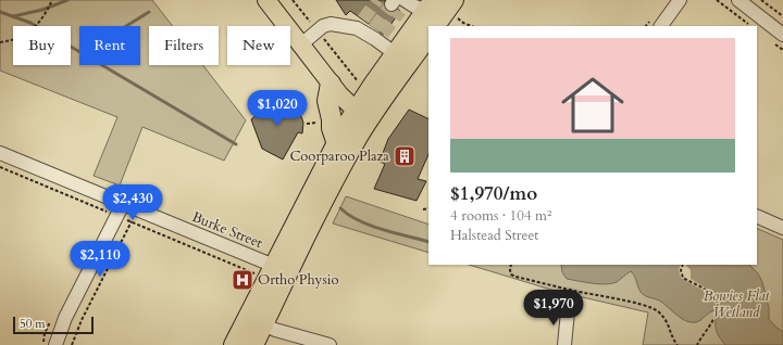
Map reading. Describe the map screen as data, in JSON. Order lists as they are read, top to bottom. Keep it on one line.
{"streets":{"street":["Burke Street"]},"parks":["Bowies Flat Wetland"],"places":{"building":["Coorparoo Plaza"],"hospital":["Ortho Physio"]},"scale_bar":"50 m","page":{"chip":["Buy","Rent","Filters","New"],"list":[{"name":"$1,970/mo","note":"4 rooms · 104 m² · Halstead Street"}],"price":["$1,020","$2,430","$2,110","$1,970"],"scale":"50 m"}}
